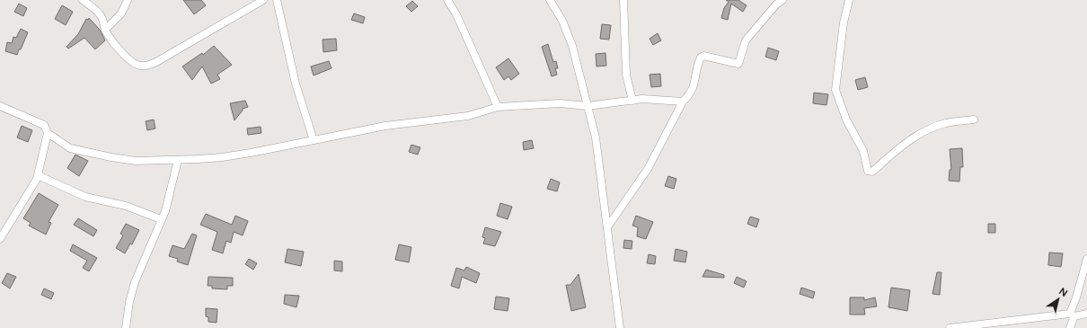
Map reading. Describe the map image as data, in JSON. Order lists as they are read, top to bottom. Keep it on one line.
{"north":"top right"}
